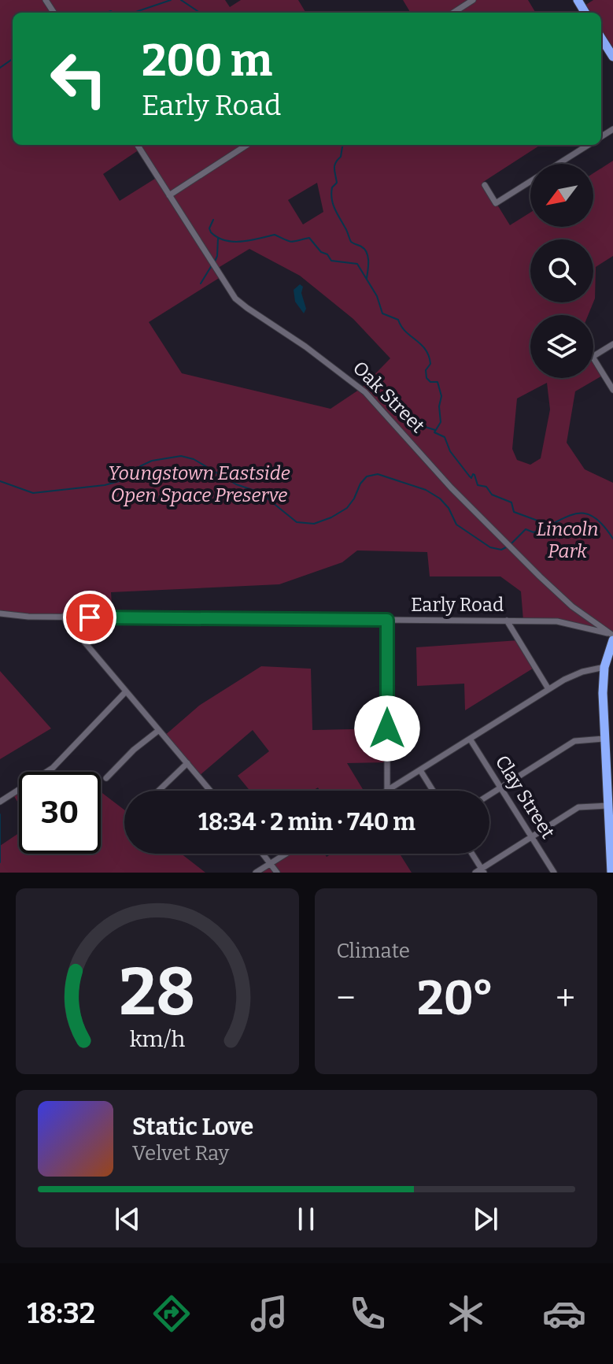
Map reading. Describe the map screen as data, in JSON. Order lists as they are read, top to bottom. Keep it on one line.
{"streets":{"street":["Oak Street","Early Road","Clay Street"]},"crossings":[["Oak Street","Early Road"]],"parks":["Youngstown Eastside Open Space Preserve","Lincoln Park"],"north":"bottom left","page":{"turn":["200 m","Early Road"],"limit":"30","trip":"18:34 · 2 min · 740 m","tile":"Climate","heat":["−","20°","+"],"song":["Static Love","Velvet Ray"],"tabs":"18:32","gauge":["28","km/h"]}}
